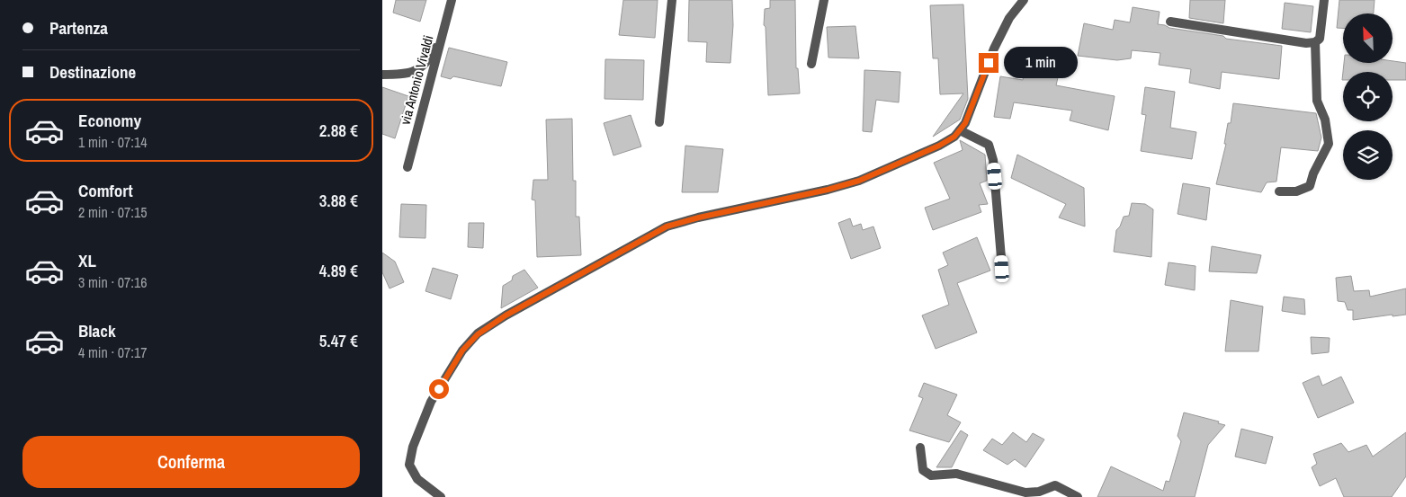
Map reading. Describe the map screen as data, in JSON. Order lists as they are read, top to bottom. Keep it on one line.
{"streets":{"street":["via Antonio Vivaldi"]},"north":"top left","page":{"banner":["Partenza","Destinazione"],"bubble":"1 min","list":[{"name":"Economy","note":"1 min · 07:14","value":"2.88 €"},{"name":"Comfort","note":"2 min · 07:15","value":"3.88 €"},{"name":"XL","note":"3 min · 07:16","value":"4.89 €"},{"name":"Black","note":"4 min · 07:17","value":"5.47 €"}],"buttons":"Conferma"}}
